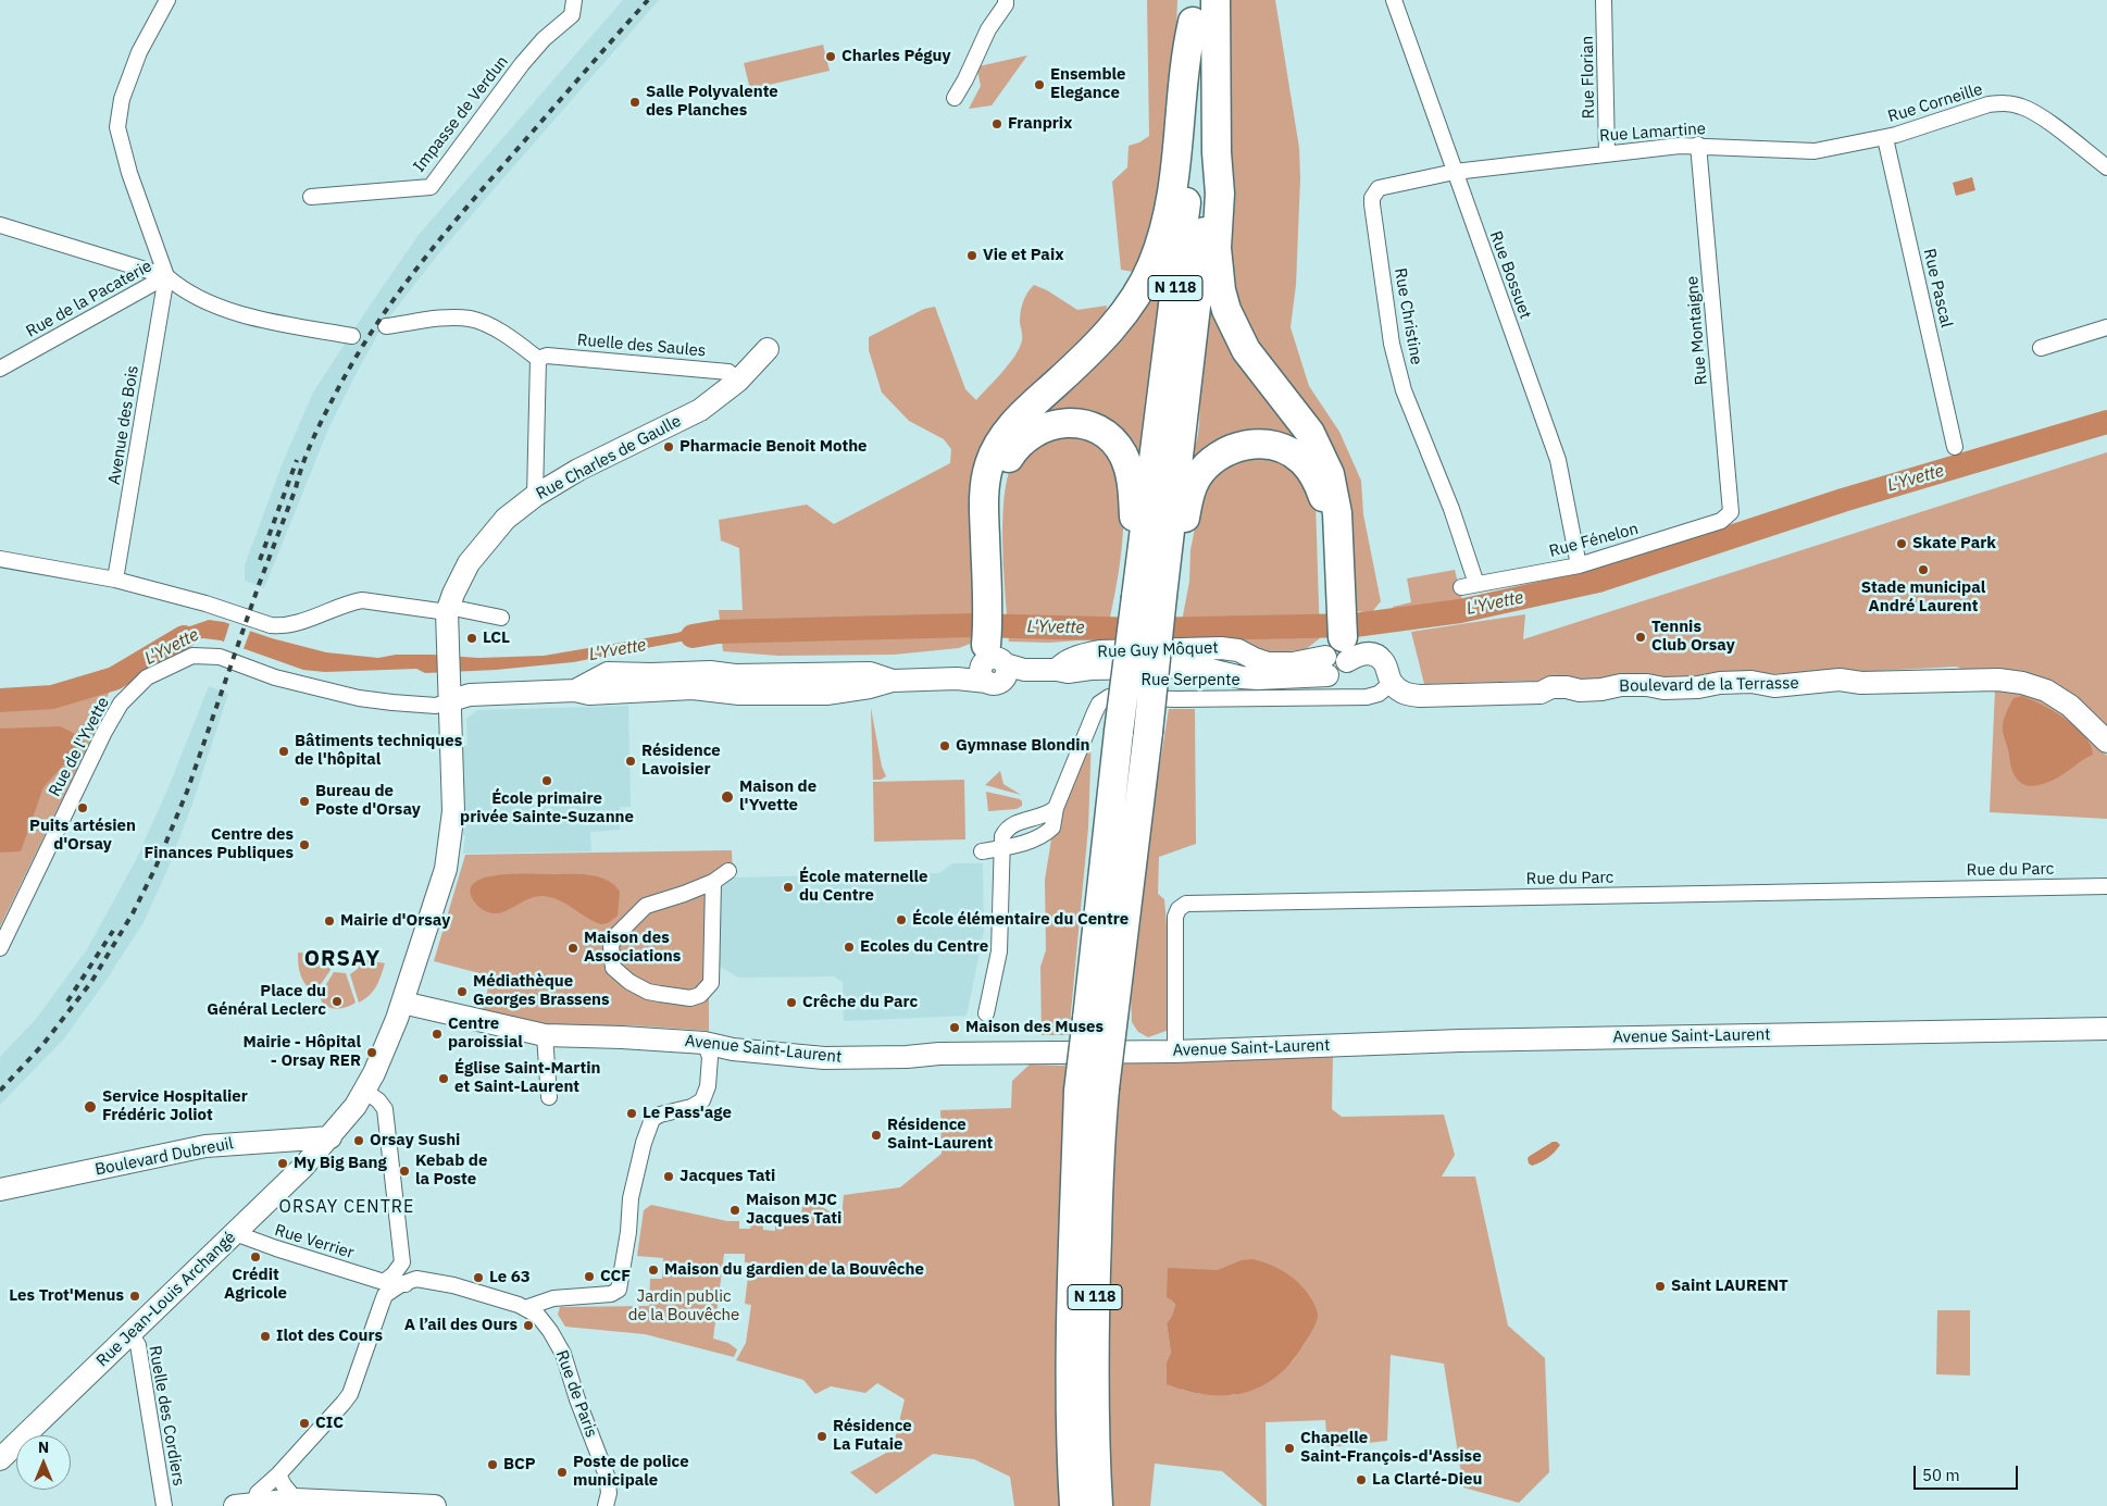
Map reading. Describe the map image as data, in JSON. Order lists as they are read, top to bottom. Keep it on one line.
{"streets":{"highway":["N 118"],"main road":["Rue Charles de Gaulle","Rue Guy Môquet","Boulevard de la Terrasse","Avenue Saint-Laurent","Boulevard Dubreuil","Rue Jean-Louis Archangé"],"street":["Rue Florian","Rue Corneille","Impasse de Verdun","Rue Lamartine","Rue Bossuet","Rue Pascal","Rue de la Pacaterie","Rue Christine","Rue Montaigne","Ruelle des Saules","Avenue des Bois","Rue Fénelon","Rue Serpente","Rue de l'Yvette","Rue du Parc","Rue Verrier","Rue de Paris","Ruelle des Cordiers"]},"crossings":[["Rue Florian","Rue Lamartine"],["Rue Corneille","Rue Lamartine"],["Rue Corneille","Rue Pascal"],["Rue Lamartine","Rue Bossuet"],["Rue Lamartine","Rue Pascal"],["Rue Lamartine","Rue Christine"],["Rue Lamartine","Rue Montaigne"],["Rue Bossuet","Rue Christine"],["Rue Bossuet","Rue Fénelon"],["Rue de la Pacaterie","Avenue des Bois"],["Rue Christine","Rue Fénelon"],["Rue Montaigne","Rue Fénelon"],["Ruelle des Saules","Rue Charles de Gaulle"],["Rue Charles de Gaulle","Rue Guy Môquet"],["Rue Charles de Gaulle","Rue de l'Yvette"],["Rue Charles de Gaulle","Avenue Saint-Laurent"],["Rue Charles de Gaulle","Rue Jean-Louis Archangé"],["Rue Guy Môquet","Rue de l'Yvette"],["Rue Serpente","Boulevard de la Terrasse"],["Rue du Parc","Avenue Saint-Laurent"],["Avenue Saint-Laurent","Rue Jean-Louis Archangé"],["Boulevard Dubreuil","Rue Jean-Louis Archangé"],["Rue Verrier","Rue Jean-Louis Archangé"],["Rue Jean-Louis Archangé","Ruelle des Cordiers"]],"districts":["ORSAY","ORSAY CENTRE"],"water":["L'Yvette"],"parks":["Jardin public de la Bouvêche"],"places":["Charles Péguy","Ensemble Elegance","Salle Polyvalente des Planches","Franprix","Vie et Paix","Pharmacie Benoit Mothe","Skate Park","Stade municipal André Laurent","Tennis Club Orsay","LCL","Gymnase Blondin","Bâtiments techniques de l'hôpital","Résidence Lavoisier","École primaire privée Sainte-Suzanne","Maison de l'Yvette","Bureau de Poste d'Orsay","Puits artésien d'Orsay","Centre des Finances Publiques","École maternelle du Centre","École élémentaire du Centre","Mairie d'Orsay","Ecoles du Centre","Maison des Associations","Médiathèque Georges Brassens","Place du Général Leclerc","Crêche du Parc","Maison des Muses","Centre paroissial","Mairie - Hôpital - Orsay RER","Église Saint-Martin et Saint-Laurent","Service Hospitalier Frédéric Joliot","Le Pass'age","Résidence Saint-Laurent","Orsay Sushi","My Big Bang","Kebab de la Poste","Jacques Tati","Maison MJC Jacques Tati","Crédit Agricole","Maison du gardien de la Bouvêche","CCF","Le 63","Saint LAURENT","Les Trot'Menus","A l’ail des Ours","Ilot des Cours","CIC","Résidence La Futaie","Chapelle Saint-François-d'Assise","BCP","Poste de police municipale","La Clarté-Dieu"],"scale_bar":"50 m","north":"top"}
